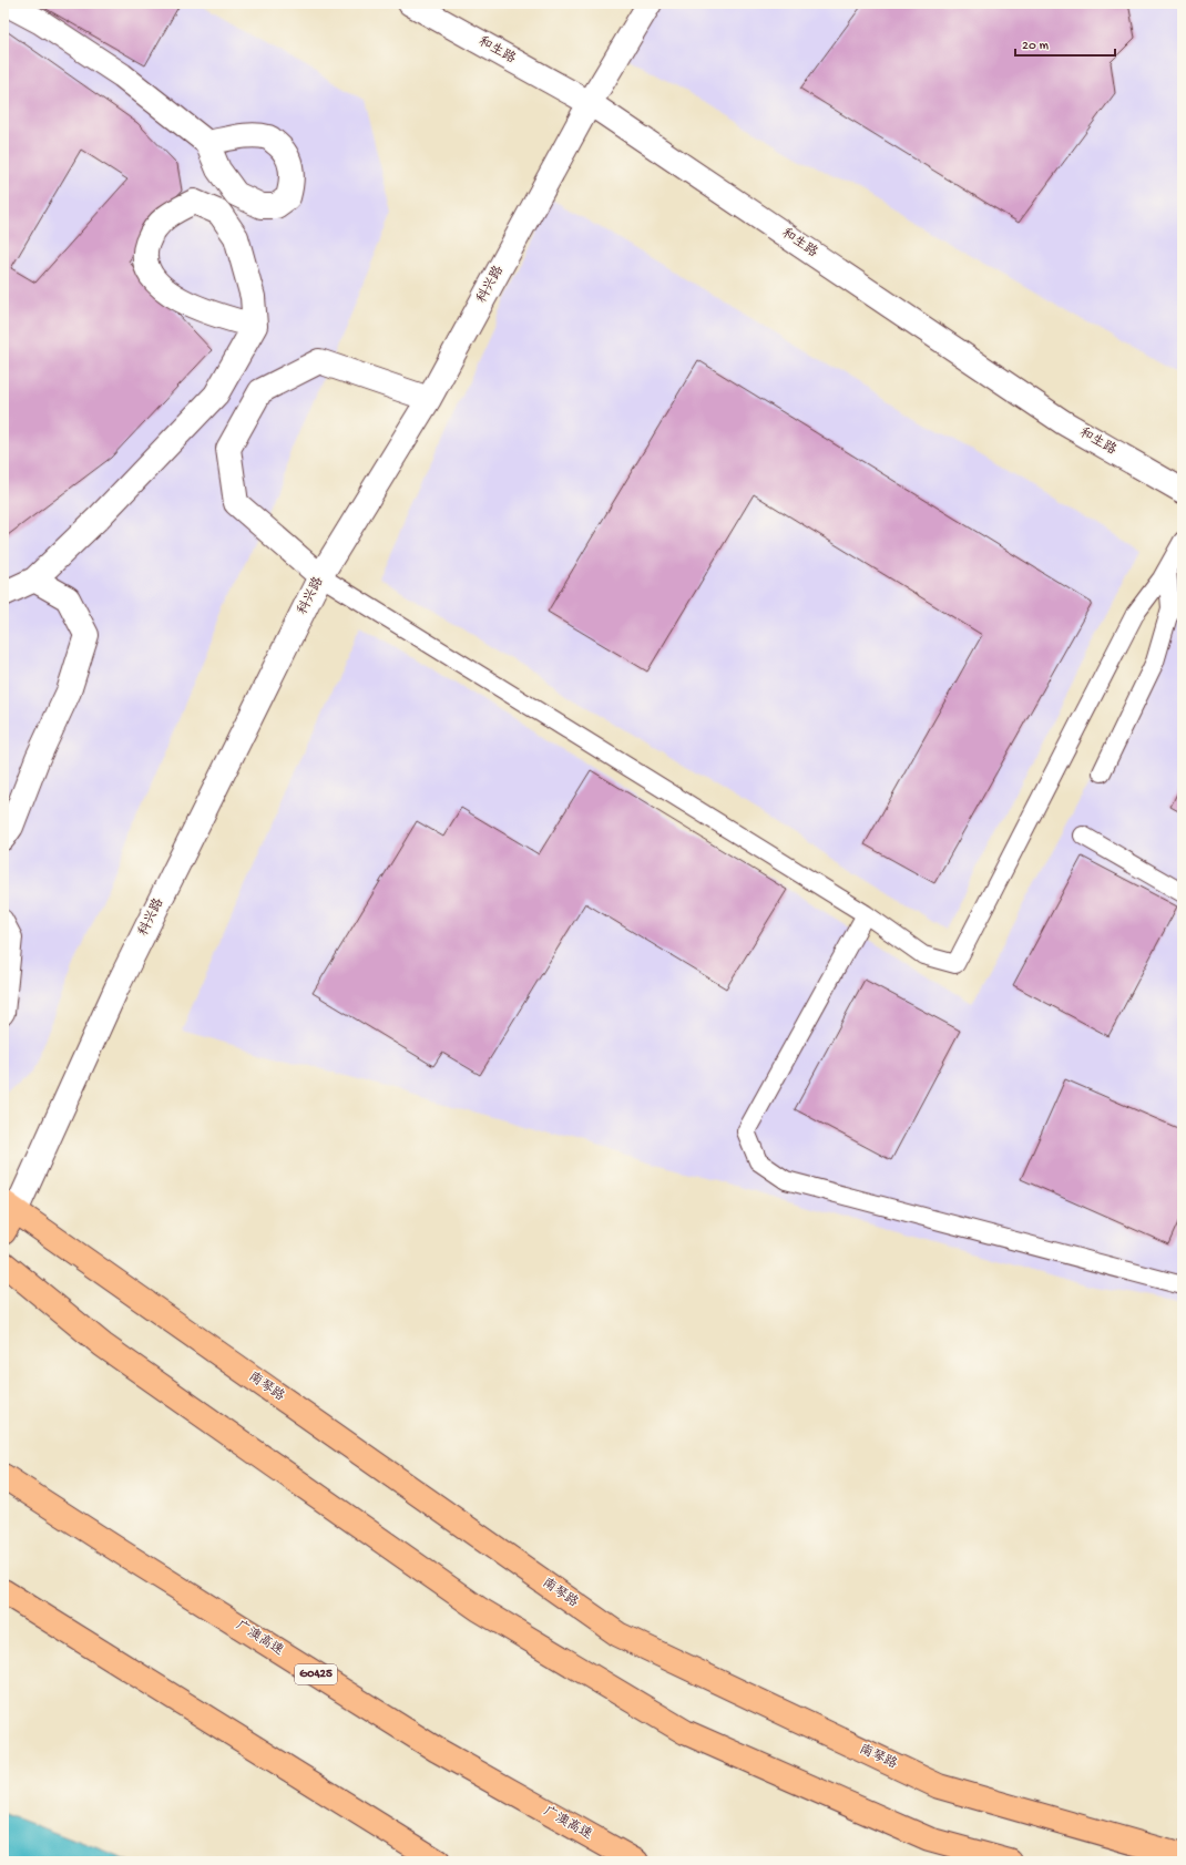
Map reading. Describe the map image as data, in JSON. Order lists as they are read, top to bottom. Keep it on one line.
{"streets":{"main road":["南琴路","广澳高速","G0425"],"street":["和生路","科兴路"]},"crossings":[["和生路","科兴路"],["科兴路","南琴路"]],"scale_bar":"20 m"}
